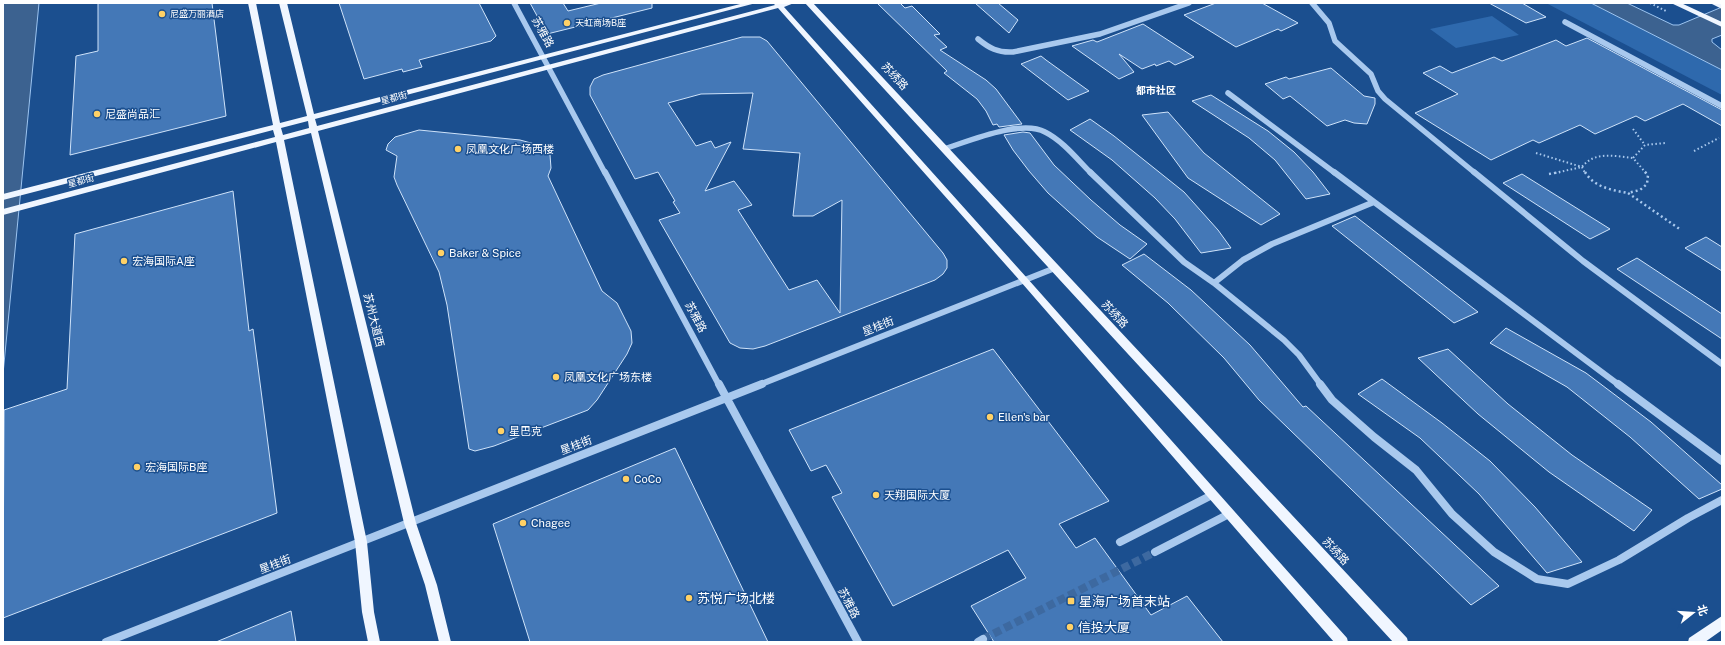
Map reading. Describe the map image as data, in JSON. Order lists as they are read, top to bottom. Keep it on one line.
{"streets":{"main road":["苏绣路","星都街","苏州大道西"],"street":["苏雅路","星桂街"]},"crossings":[["苏雅路","星都街"],["苏雅路","星桂街"],["苏绣路","星桂街"],["星都街","苏州大道西"],["苏州大道西","星桂街"]],"districts":["都市社区"],"places":{"other":["尼盛万丽酒店","天虹商场B座","尼盛尚品汇","凤凰文化广场西楼","Baker & Spice","宏海国际A座","凤凰文化广场东楼","Ellen's bar","星巴克","宏海国际B座","CoCo","天翔国际大厦","Chagee","苏悦广场北楼","信投大厦"],"transit":["星海广场首末站"]},"north":"right"}
